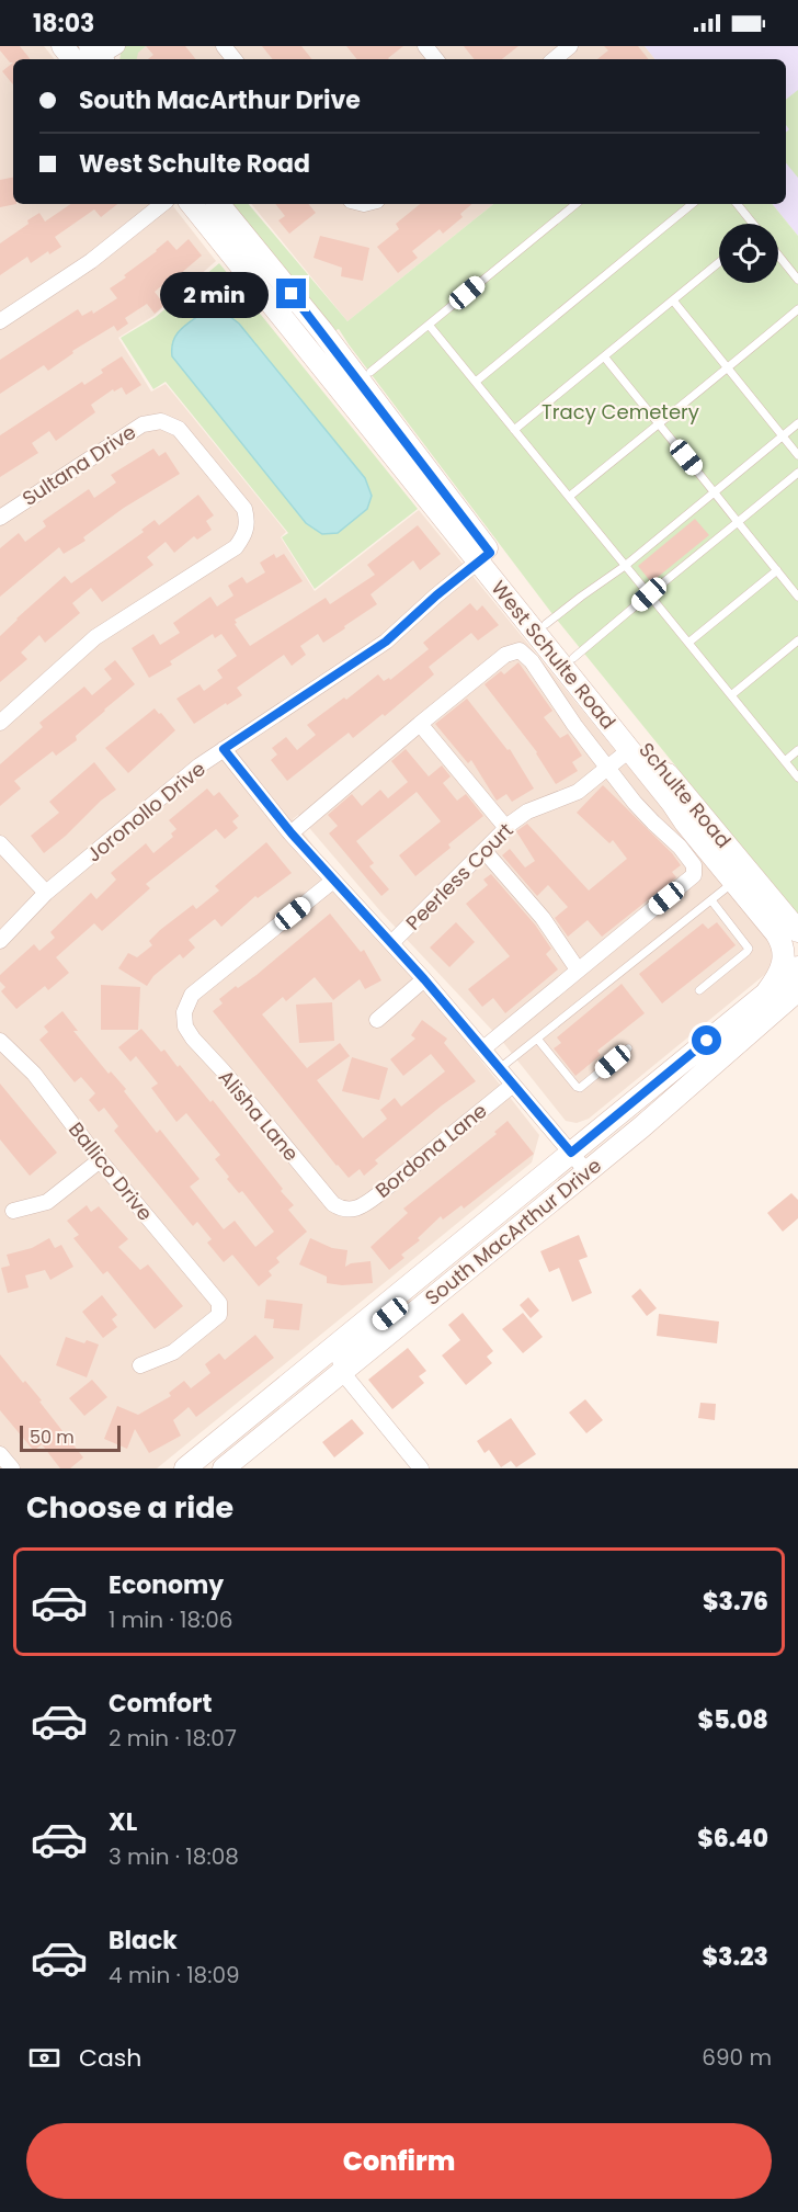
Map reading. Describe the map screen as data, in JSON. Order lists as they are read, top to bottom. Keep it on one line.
{"streets":{"main road":["West Schulte Road","Schulte Road","South MacArthur Drive"],"street":["Sultana Drive","Joronollo Drive","Peerless Court","Alisha Lane","Bordona Lane","Ballico Drive"]},"crossings":[["West Schulte Road","Schulte Road"],["West Schulte Road","Joronollo Drive"],["West Schulte Road","Peerless Court"],["Alisha Lane","Bordona Lane"]],"parks":["Tracy Cemetery"],"scale_bar":"50 m","page":{"status":"18:03","banner":["South MacArthur Drive","West Schulte Road"],"bubble":"2 min","scale":"50 m","heading":"Choose a ride","list":[{"name":"Economy","note":"1 min · 18:06","value":"$3.76"},{"name":"Comfort","note":"2 min · 18:07","value":"$5.08"},{"name":"XL","note":"3 min · 18:08","value":"$6.40"},{"name":"Black","note":"4 min · 18:09","value":"$3.23"}],"pay":["Cash","690 m"],"buttons":"Confirm"}}
